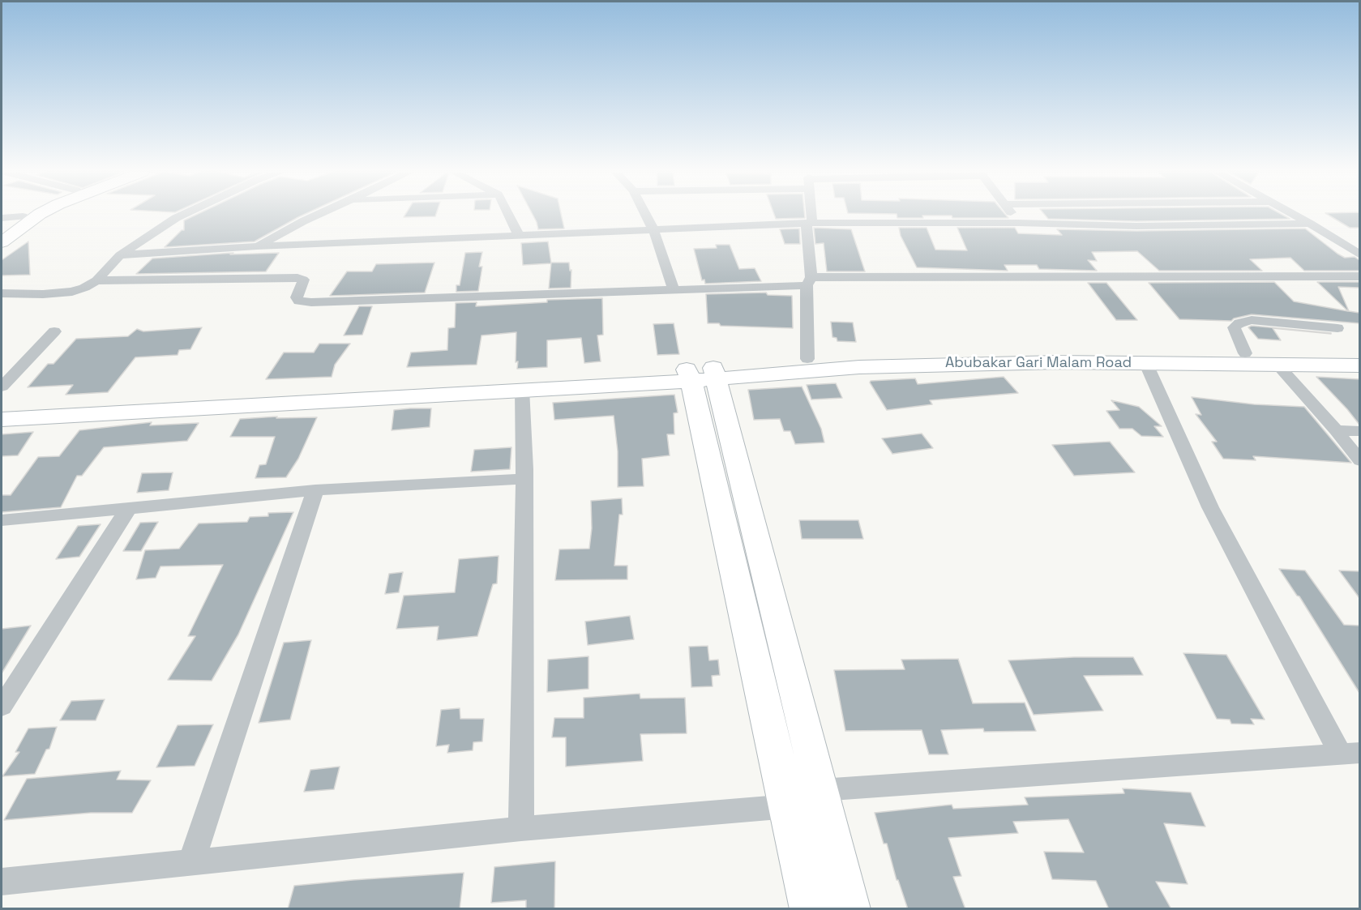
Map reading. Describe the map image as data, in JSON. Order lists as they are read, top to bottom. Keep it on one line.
{"streets":{"street":["Abubakar Gari Malam Road"]}}
